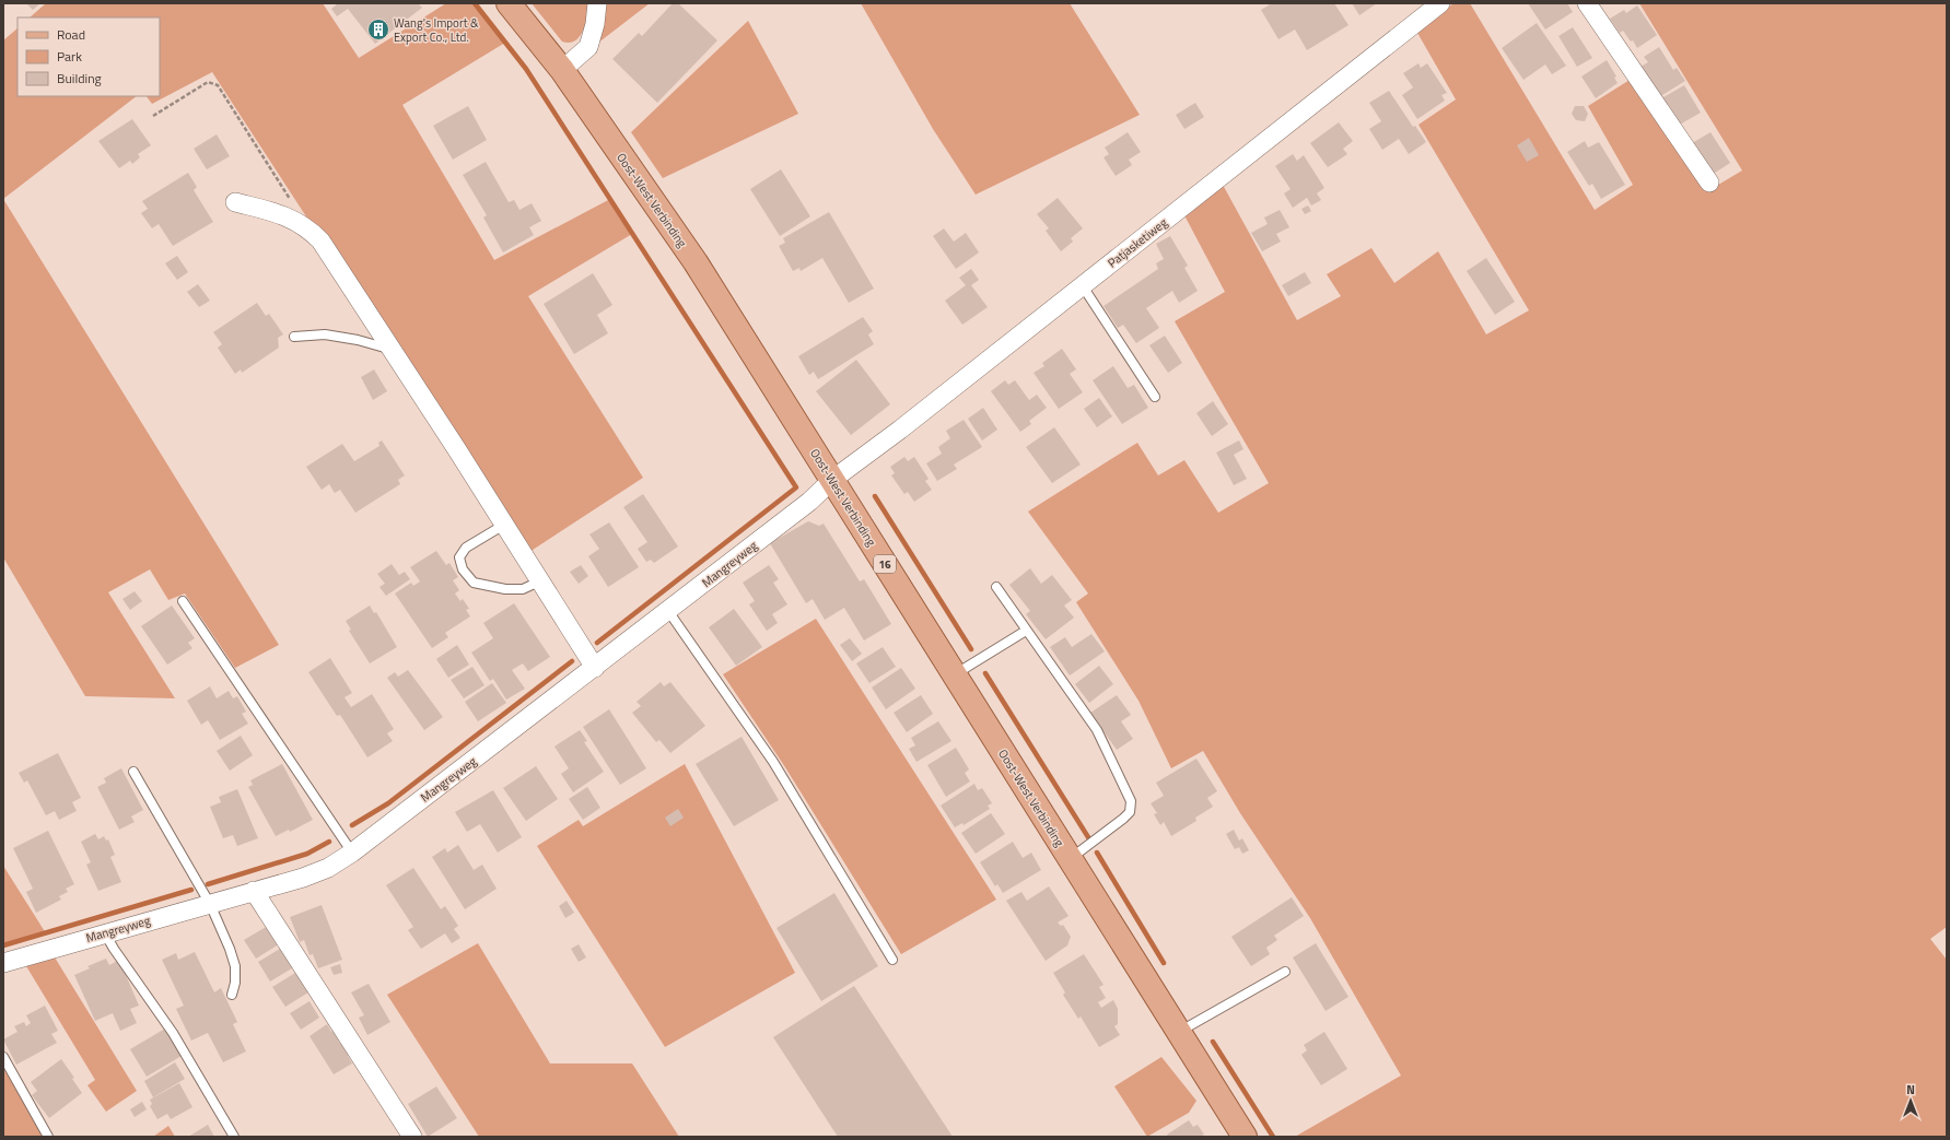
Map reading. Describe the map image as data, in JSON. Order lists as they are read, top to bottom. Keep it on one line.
{"streets":{"main road":["Oost-West Verbinding","16"],"street":["Patjasketiweg","Mangreyweg"]},"crossings":[["Oost-West Verbinding","Patjasketiweg"],["Oost-West Verbinding","Mangreyweg"],["Patjasketiweg","Mangreyweg"]],"places":{"building":["Wang's Import & Export Co., Ltd."]},"legend":["Road","Park","Building"],"north":"top"}
